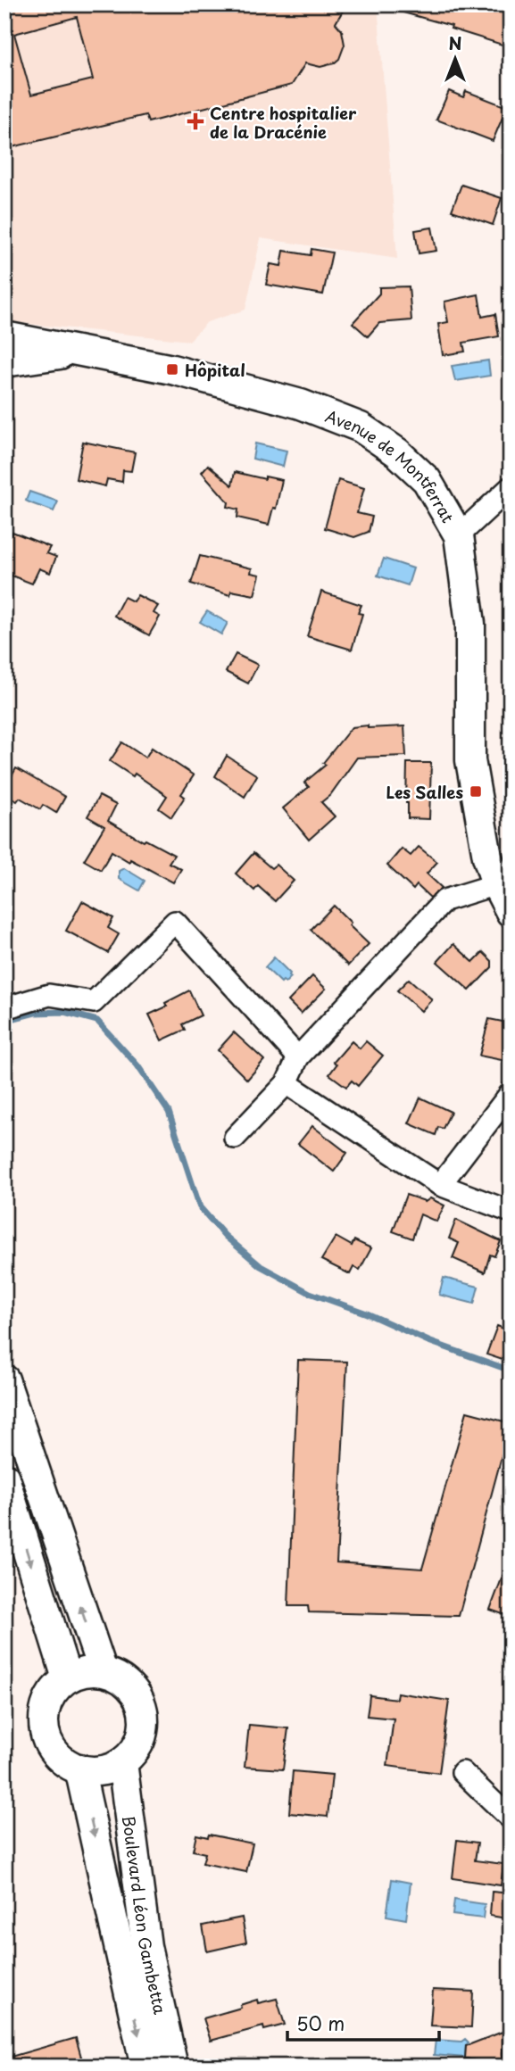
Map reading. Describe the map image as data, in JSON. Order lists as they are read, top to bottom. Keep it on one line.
{"streets":{"main road":["Avenue de Montferrat","Boulevard Léon Gambetta"]},"places":{"health":["Centre hospitalier de la Dracénie"],"transit":["Hôpital","Les Salles"]},"scale_bar":"50 m","north":"top"}
